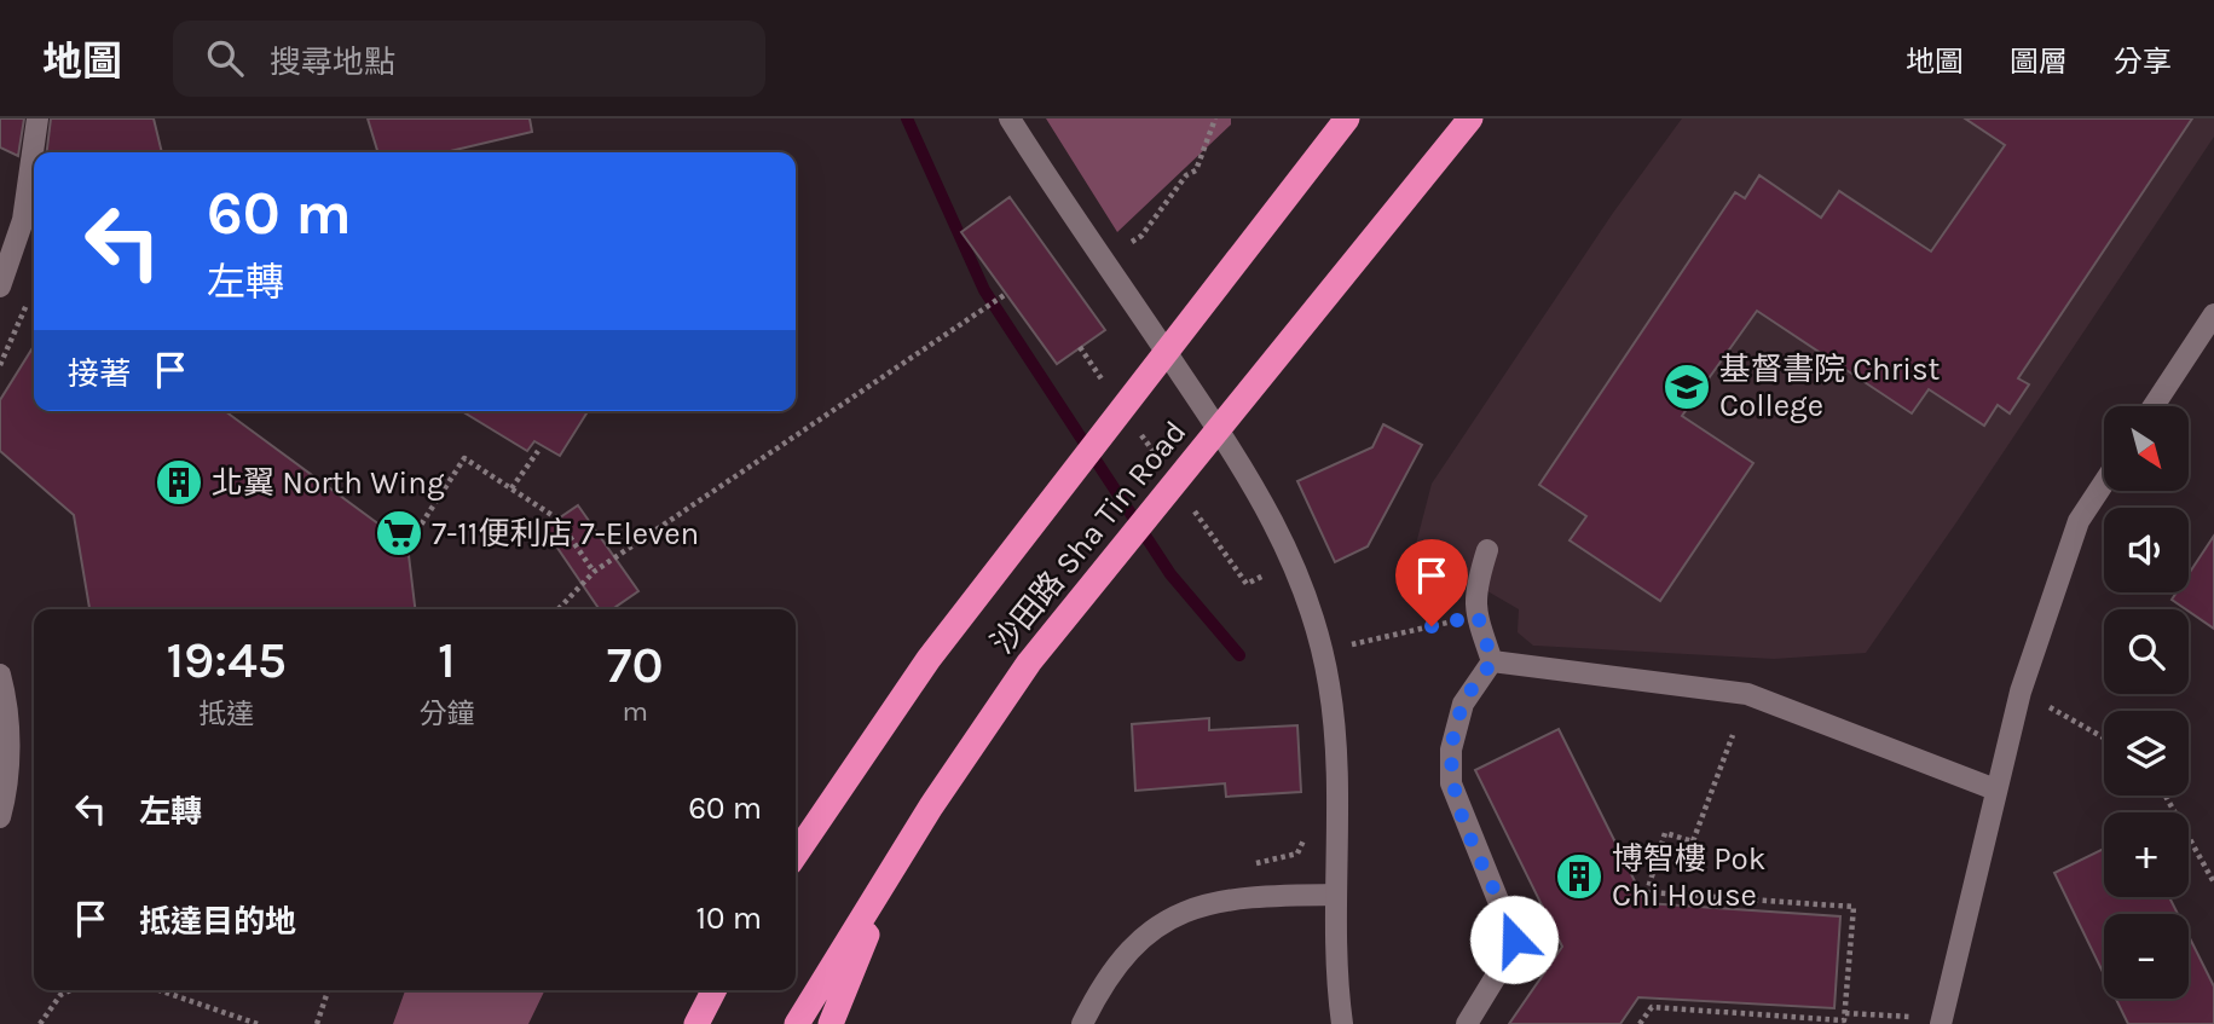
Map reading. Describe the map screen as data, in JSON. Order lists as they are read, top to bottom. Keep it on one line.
{"streets":{"highway":["沙田路 Sha Tin Road"]},"places":{"school or university":["基督書院 Christ College"],"building":["北翼 North Wing","博智樓 Pok Chi House"],"supermarket":["7-11便利店 7-Eleven"]},"north":"bottom right","page":{"header":"地圖","search":"搜尋地點","nav":["地圖","圖層","分享"],"turn":["60 m","左轉"],"then":"接著","map_buttons":["+","−"],"eta":["19:45","抵達","1","分鐘","70","m"],"list":[{"name":"左轉","value":"60 m"},{"name":"抵達目的地","value":"10 m"}]}}
